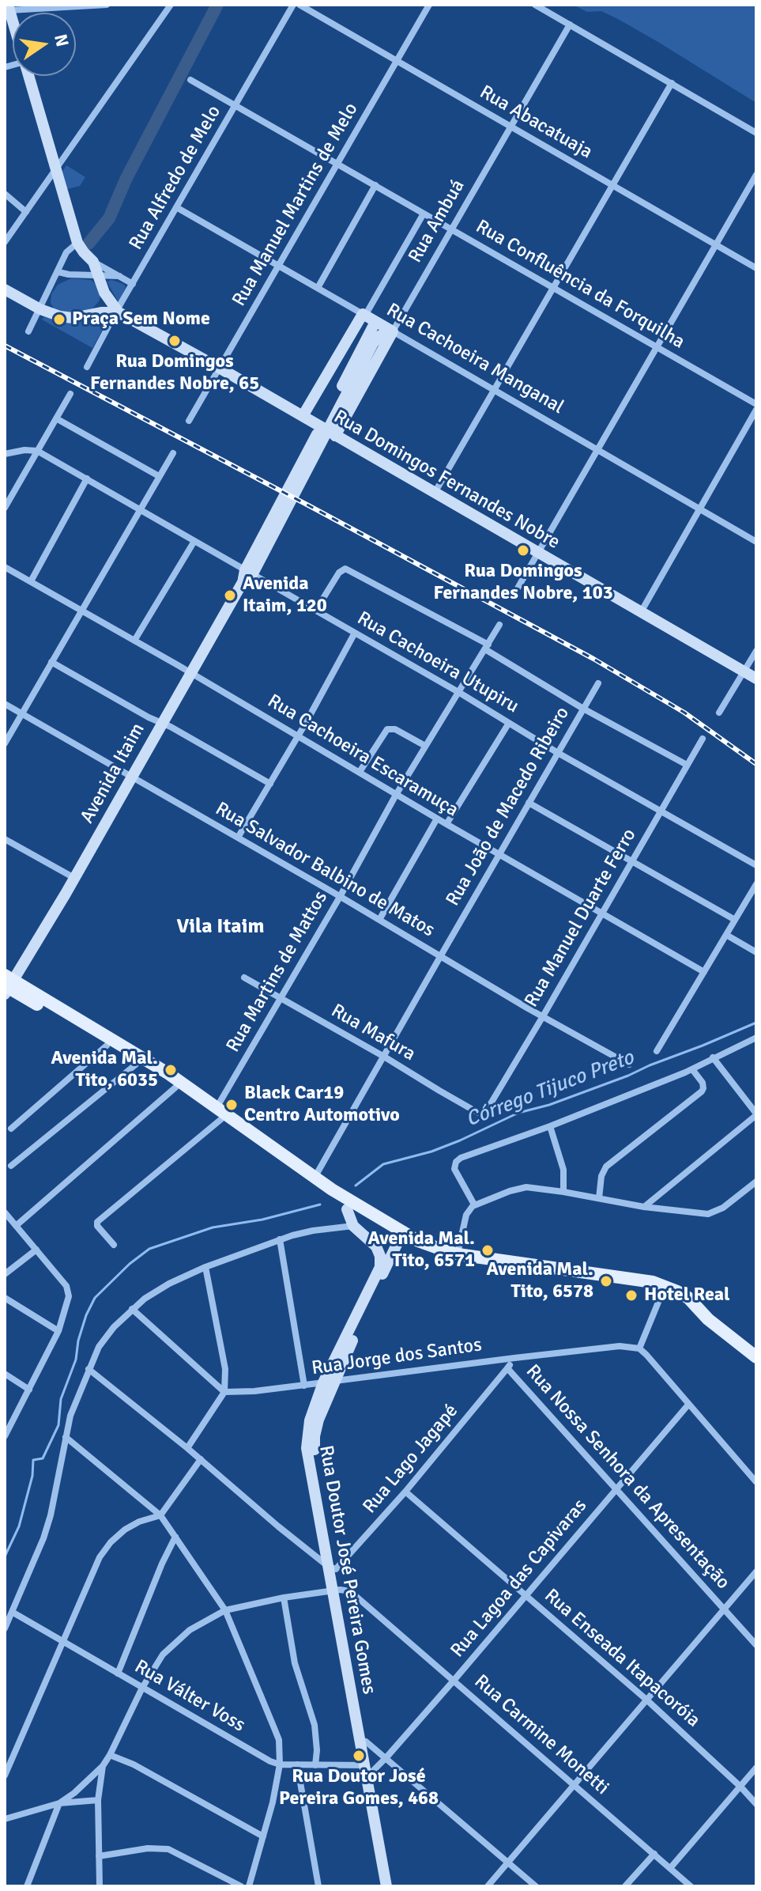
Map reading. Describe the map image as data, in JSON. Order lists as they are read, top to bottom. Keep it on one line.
{"streets":{"street":["Rua Abacatuaja","Rua Alfredo de Melo","Rua Manuel Martins de Melo","Rua Ambuá","Rua Confluência da Forquilha","Rua Cachoeira Manganal","Rua Domingos Fernandes Nobre","Rua Cachoeira Utupiru","Rua Cachoeira Escaramuça","Avenida Itaim","Rua João de Macedo Ribeiro","Rua Salvador Balbino de Matos","Rua Manuel Duarte Ferro","Rua Martins de Mattos","Rua Mafura","Rua Jorge dos Santos","Rua Lago Jagapé","Rua Nossa Senhora da Apresentação","Rua Doutor José Pereira Gomes","Rua Lagoa das Capivaras","Rua Enseada Itapacoróia","Rua Válter Voss","Rua Carmine Monetti"]},"crossings":[["Rua Abacatuaja","Rua Manuel Martins de Melo"],["Rua Abacatuaja","Rua Ambuá"],["Rua Alfredo de Melo","Rua Confluência da Forquilha"],["Rua Alfredo de Melo","Rua Cachoeira Manganal"],["Rua Alfredo de Melo","Rua Domingos Fernandes Nobre"],["Rua Manuel Martins de Melo","Rua Confluência da Forquilha"],["Rua Manuel Martins de Melo","Rua Cachoeira Manganal"],["Rua Manuel Martins de Melo","Rua Domingos Fernandes Nobre"],["Rua Ambuá","Rua Confluência da Forquilha"],["Rua Ambuá","Rua Cachoeira Manganal"],["Rua Ambuá","Rua Domingos Fernandes Nobre"],["Rua Ambuá","Avenida Itaim"],["Rua Cachoeira Manganal","Avenida Itaim"],["Rua Cachoeira Utupiru","Avenida Itaim"],["Rua Cachoeira Utupiru","Rua João de Macedo Ribeiro"],["Rua Cachoeira Utupiru","Rua Manuel Duarte Ferro"],["Rua Cachoeira Utupiru","Rua Martins de Mattos"],["Rua Cachoeira Escaramuça","Avenida Itaim"],["Rua Cachoeira Escaramuça","Rua João de Macedo Ribeiro"],["Rua Cachoeira Escaramuça","Rua Manuel Duarte Ferro"],["Rua Cachoeira Escaramuça","Rua Martins de Mattos"],["Avenida Itaim","Rua Salvador Balbino de Matos"],["Rua João de Macedo Ribeiro","Rua Salvador Balbino de Matos"],["Rua João de Macedo Ribeiro","Rua Mafura"],["Rua Salvador Balbino de Matos","Rua Manuel Duarte Ferro"],["Rua Salvador Balbino de Matos","Rua Martins de Mattos"],["Rua Manuel Duarte Ferro","Rua Mafura"],["Rua Martins de Mattos","Rua Mafura"],["Rua Jorge dos Santos","Rua Nossa Senhora da Apresentação"],["Rua Jorge dos Santos","Rua Doutor José Pereira Gomes"],["Rua Lago Jagapé","Rua Nossa Senhora da Apresentação"],["Rua Lago Jagapé","Rua Doutor José Pereira Gomes"],["Rua Lago Jagapé","Rua Enseada Itapacoróia"],["Rua Nossa Senhora da Apresentação","Rua Lagoa das Capivaras"],["Rua Doutor José Pereira Gomes","Rua Lagoa das Capivaras"],["Rua Doutor José Pereira Gomes","Rua Válter Voss"],["Rua Doutor José Pereira Gomes","Rua Carmine Monetti"],["Rua Lagoa das Capivaras","Rua Enseada Itapacoróia"],["Rua Lagoa das Capivaras","Rua Válter Voss"],["Rua Lagoa das Capivaras","Rua Carmine Monetti"]],"districts":["Vila Itaim"],"water":["Córrego Tijuco Preto"],"places":["Praça Sem Nome","Rua Domingos Fernandes Nobre, 65","Rua Domingos Fernandes Nobre, 103","Avenida Itaim, 120","Avenida Mal. Tito, 6035","Black Car19 Centro Automotivo","Avenida Mal. Tito, 6571","Avenida Mal. Tito, 6578","Hotel Real","Rua Doutor José Pereira Gomes, 468"],"north":"right"}
